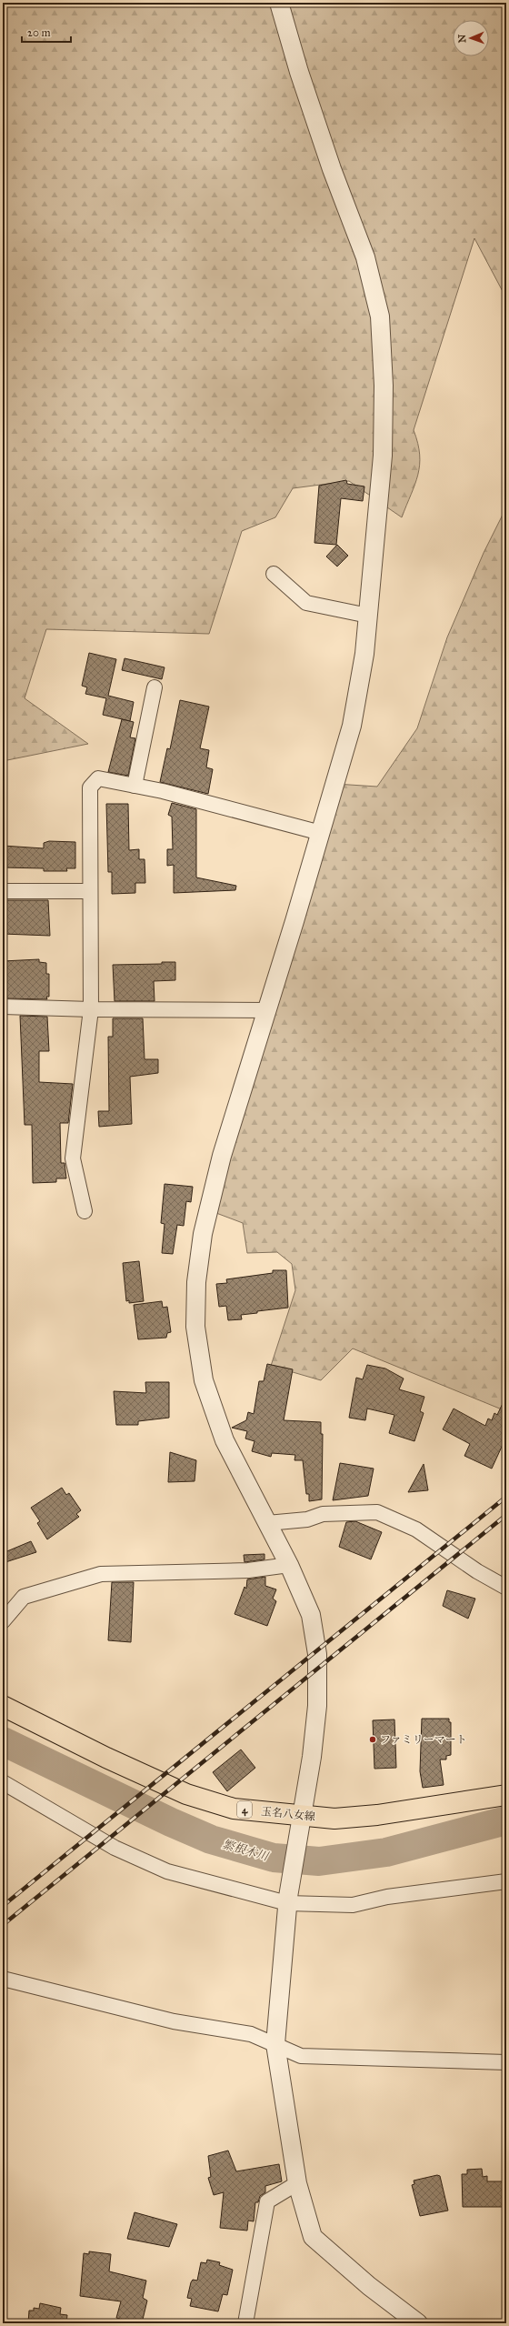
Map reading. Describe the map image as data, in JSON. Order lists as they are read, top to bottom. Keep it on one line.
{"streets":{"main road":["4","玉名八女線"]},"water":["繁根木川"],"places":["ファミリーマート"],"scale_bar":"20 m","north":"left"}
